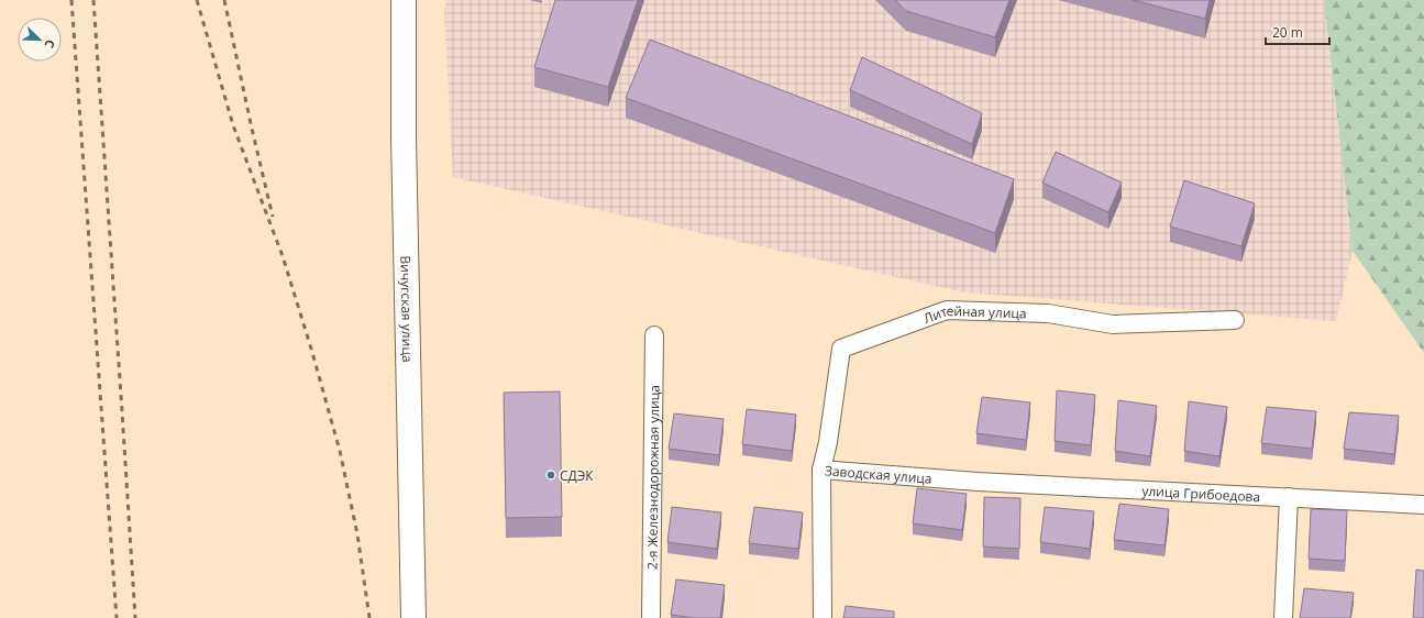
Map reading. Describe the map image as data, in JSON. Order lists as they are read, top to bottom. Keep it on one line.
{"streets":{"main road":["Вичугская улица"],"street":["Литейная улица","Заводская улица","2-я Железнодорожная улица","улица Грибоедова"]},"crossings":[["Литейная улица","Заводская улица"],["Заводская улица","улица Грибоедова"]],"places":["СДЭК"],"scale_bar":"20 m","north":"bottom right"}
